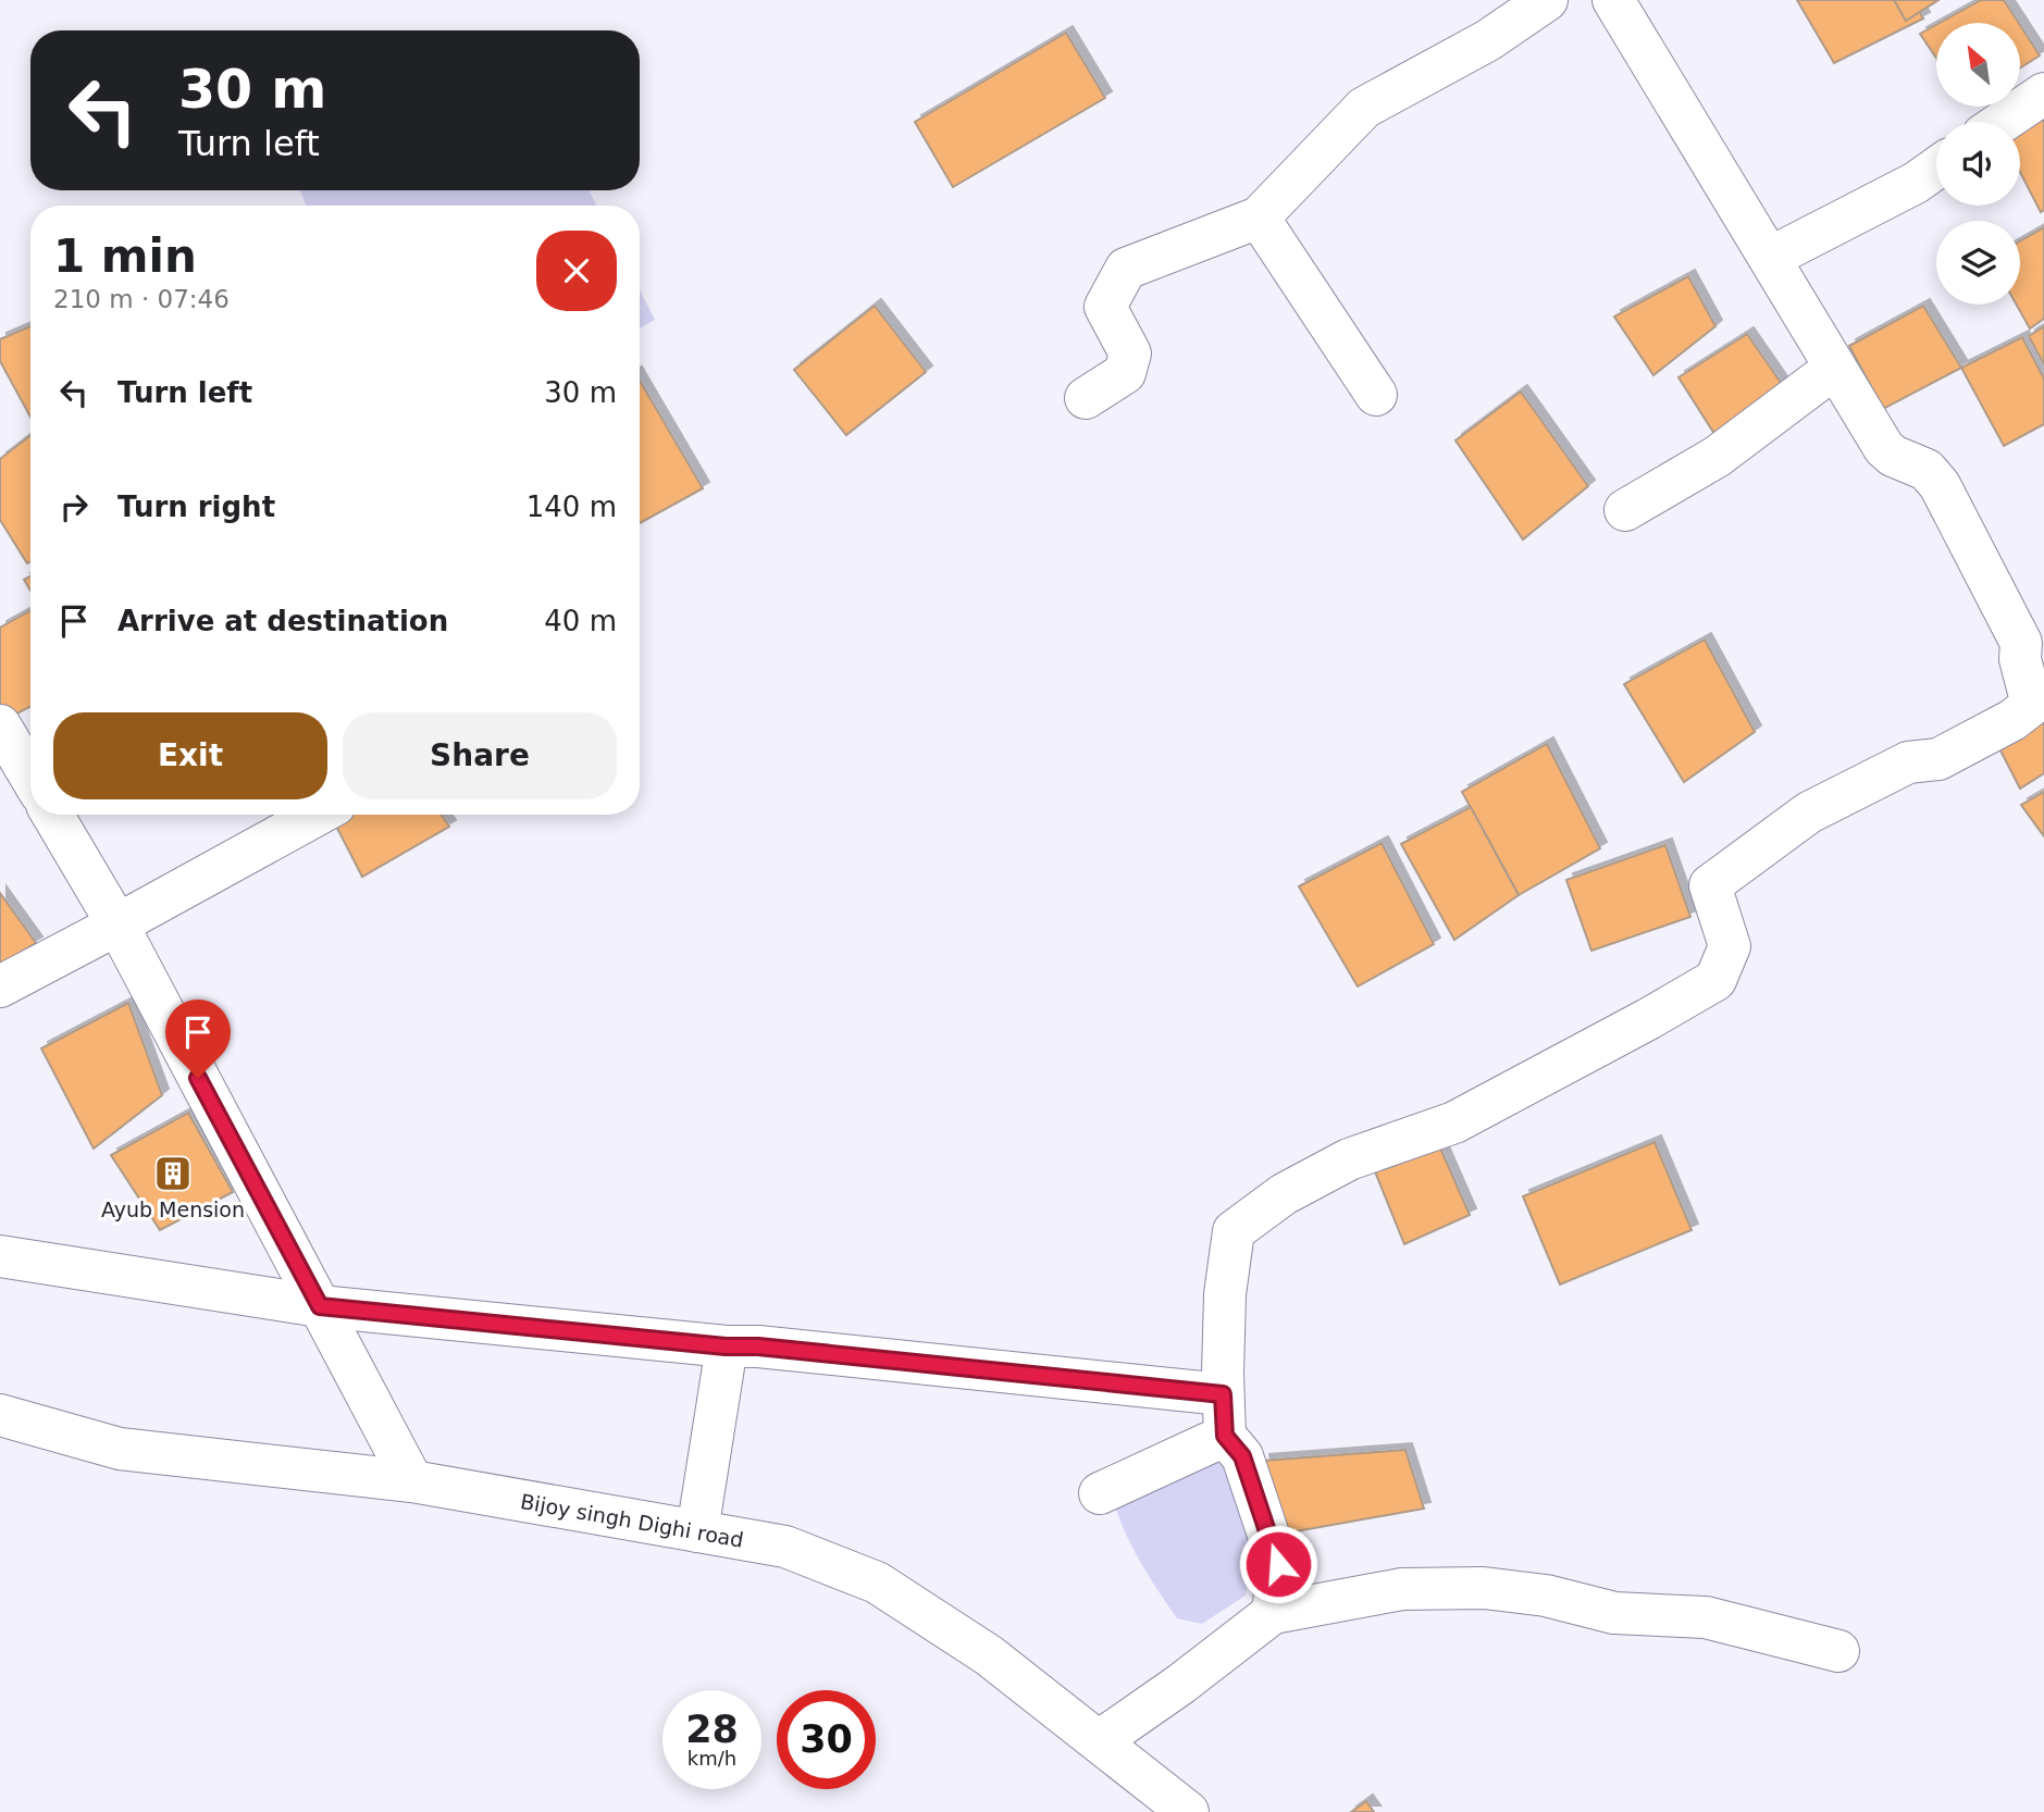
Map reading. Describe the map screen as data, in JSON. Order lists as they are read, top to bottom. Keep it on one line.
{"streets":{"street":["Bijoy singh Dighi road"]},"places":{"building":["Ayub Mension"]},"north":"top left","page":{"turn":["30 m","Turn left"],"heading":["1 min","210 m · 07:46"],"list":[{"name":"Turn left","value":"30 m"},{"name":"Turn right","value":"140 m"},{"name":"Arrive at destination","value":"40 m"}],"buttons":["Exit","Share"],"speed":"28 km/h","limit":"30"}}
